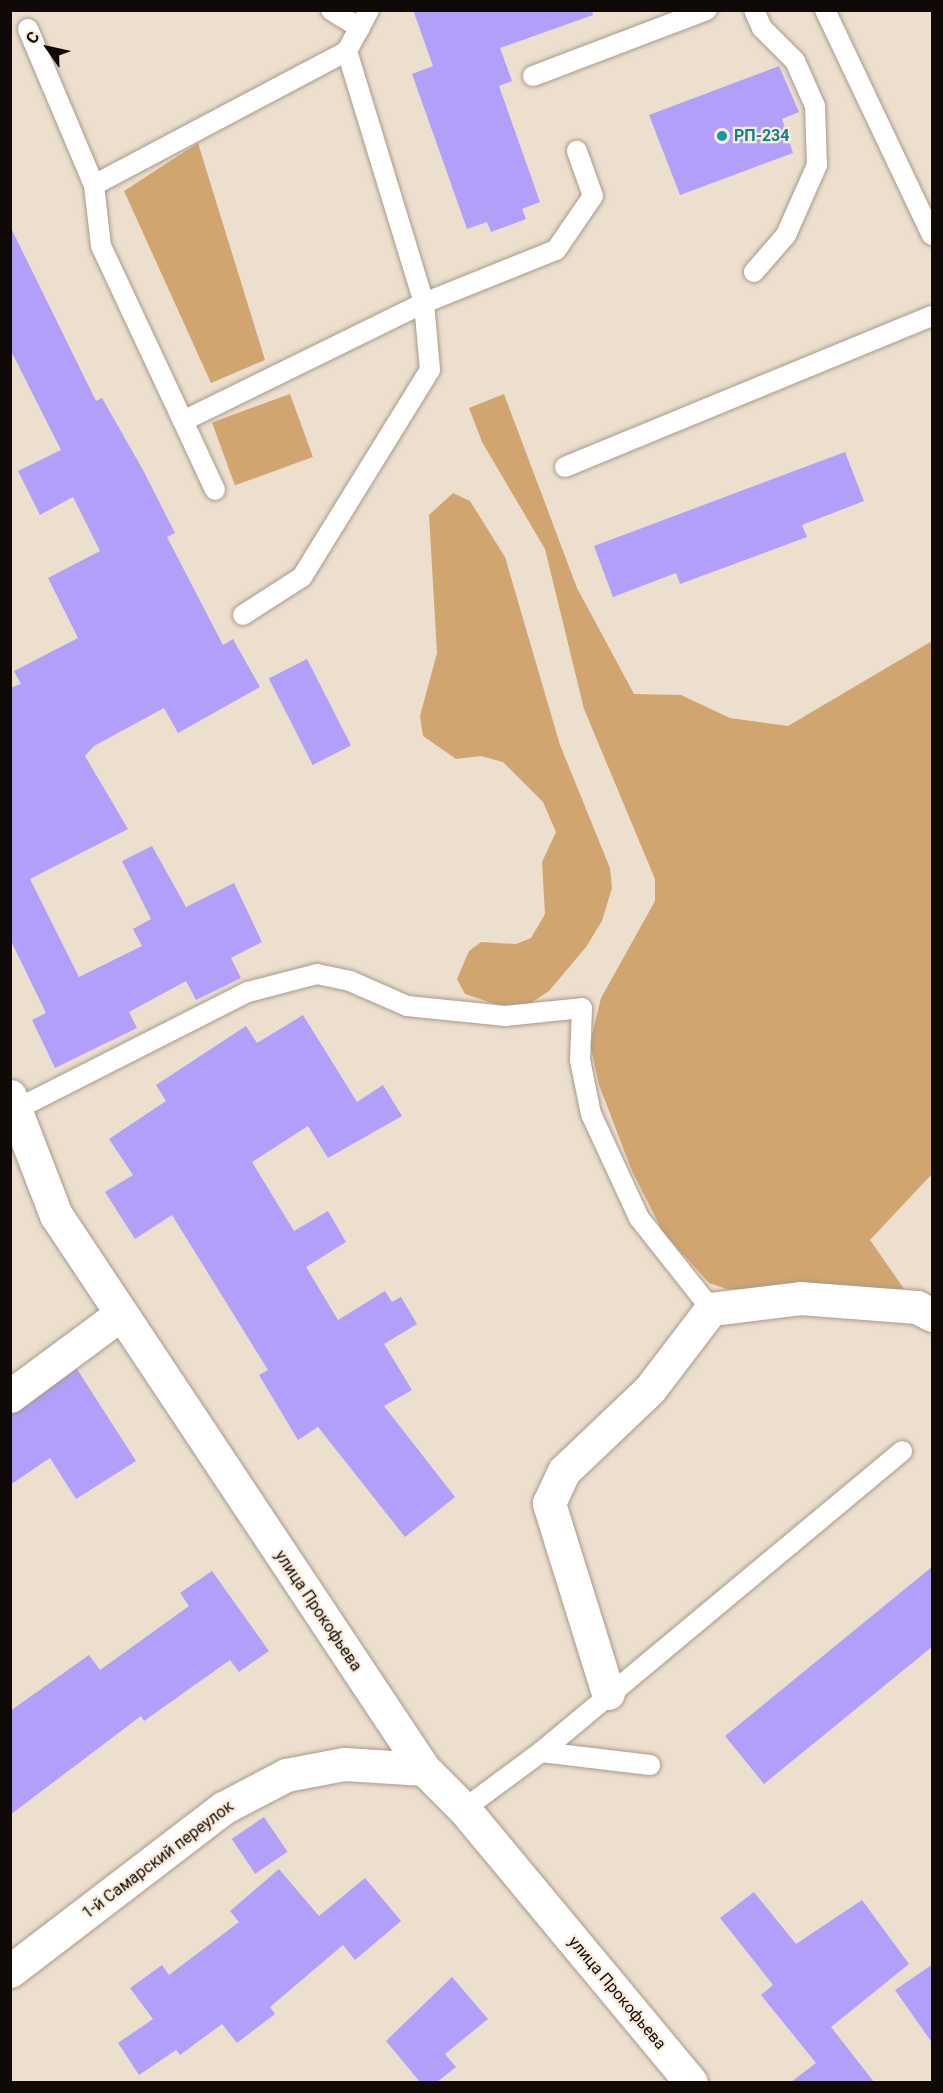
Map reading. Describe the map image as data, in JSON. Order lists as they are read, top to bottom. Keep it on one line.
{"streets":{"street":["улица Прокофьева","1-й Самарский переулок"]},"crossings":[["улица Прокофьева","1-й Самарский переулок"]],"places":["РП-234"],"north":"top left"}
